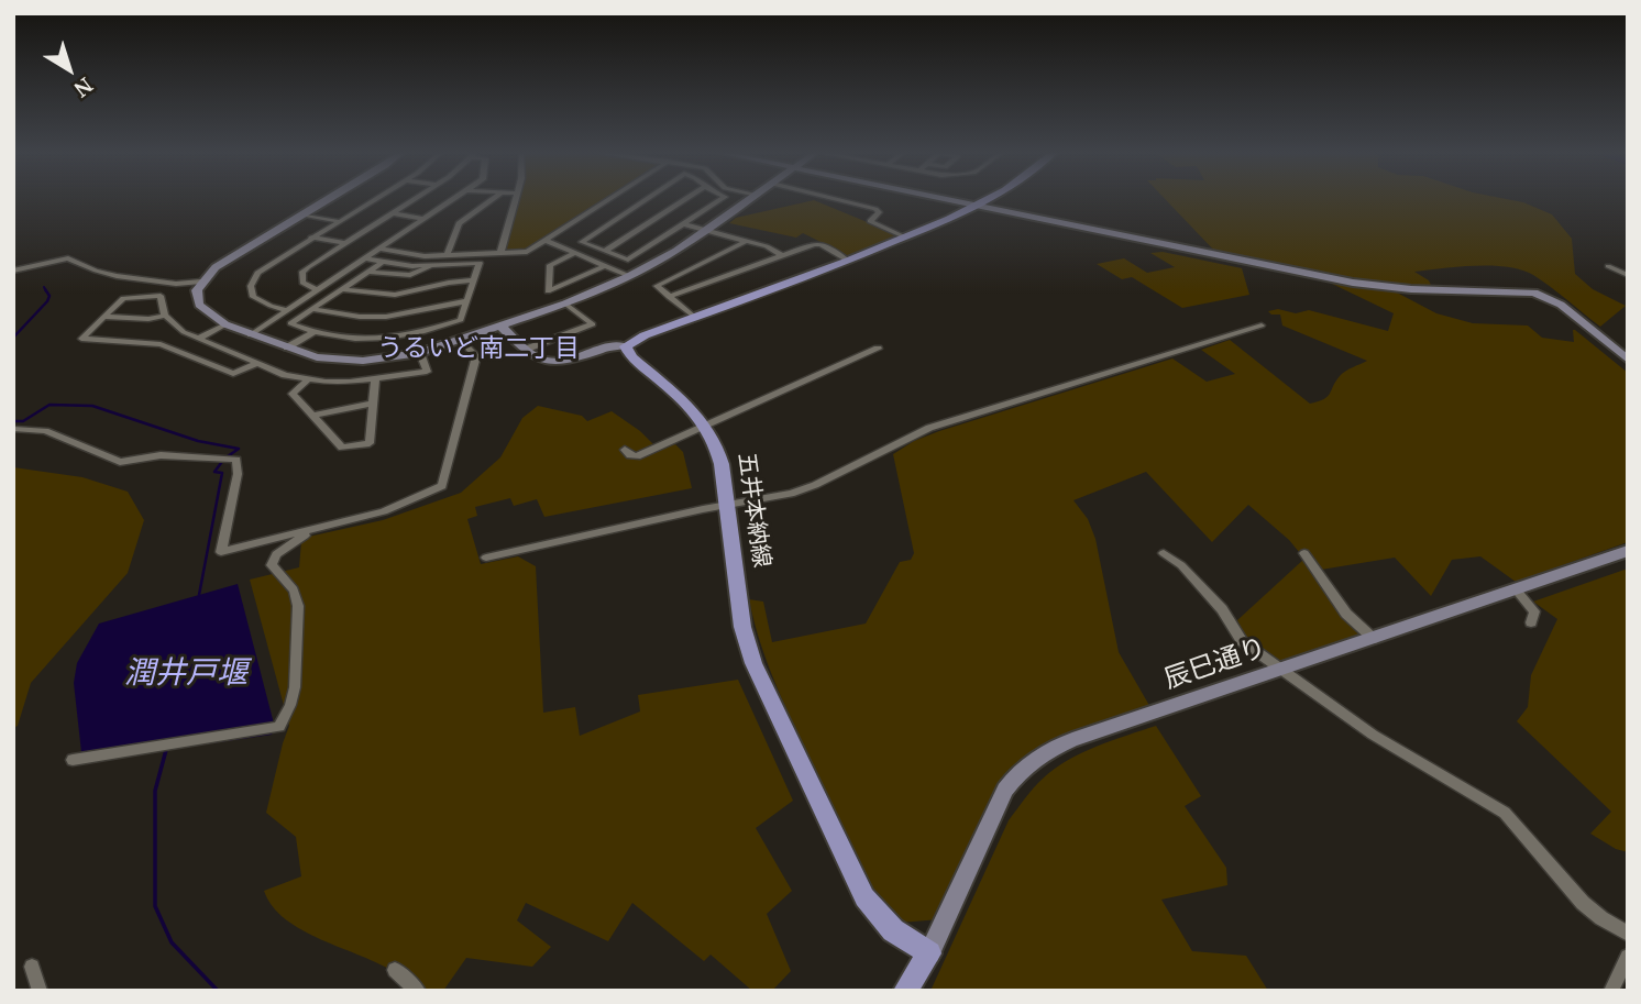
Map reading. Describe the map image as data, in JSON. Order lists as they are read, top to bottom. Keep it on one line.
{"streets":{"main road":["五井本納線"],"street":["辰巳通り"]},"crossings":[["五井本納線","辰巳通り"]],"districts":["うるいど南二丁目"],"water":["潤井戸堰"],"north":"bottom right"}
